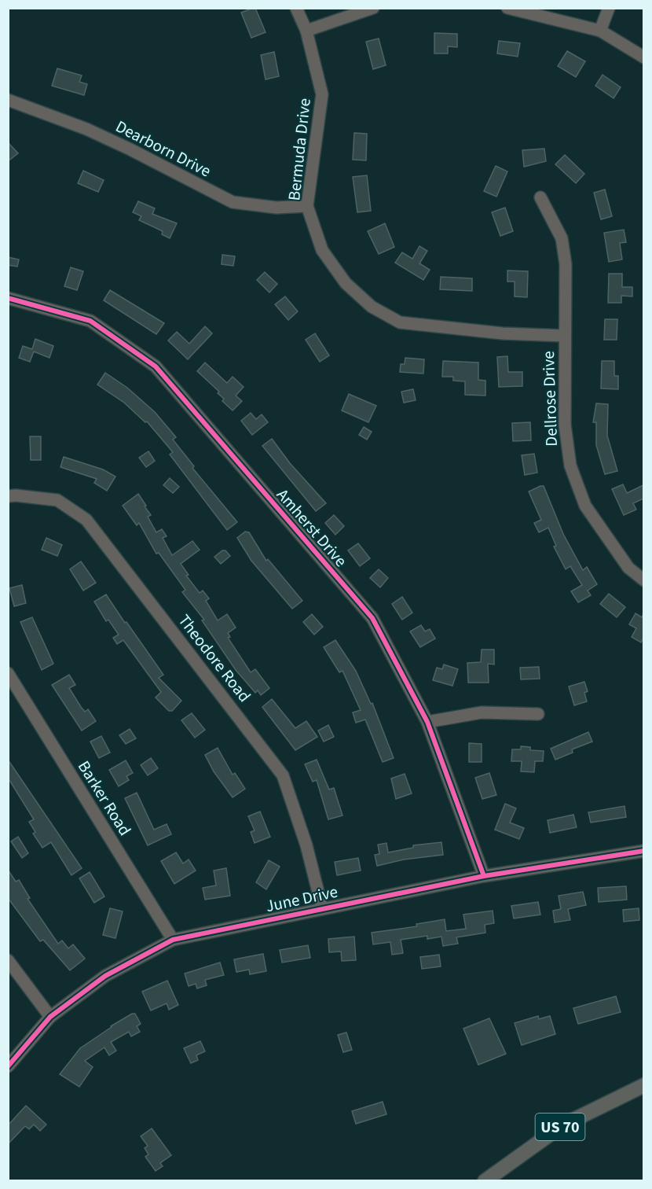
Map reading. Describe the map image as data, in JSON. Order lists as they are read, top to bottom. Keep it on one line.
{"streets":{"main road":["US 70"],"street":["Dearborn Drive","Bermuda Drive","Dellrose Drive","Amherst Drive","Theodore Road","Barker Road","June Drive"]},"crossings":[["Dearborn Drive","Bermuda Drive"],["Bermuda Drive","Dellrose Drive"],["Amherst Drive","June Drive"],["Theodore Road","June Drive"],["Barker Road","June Drive"]]}
